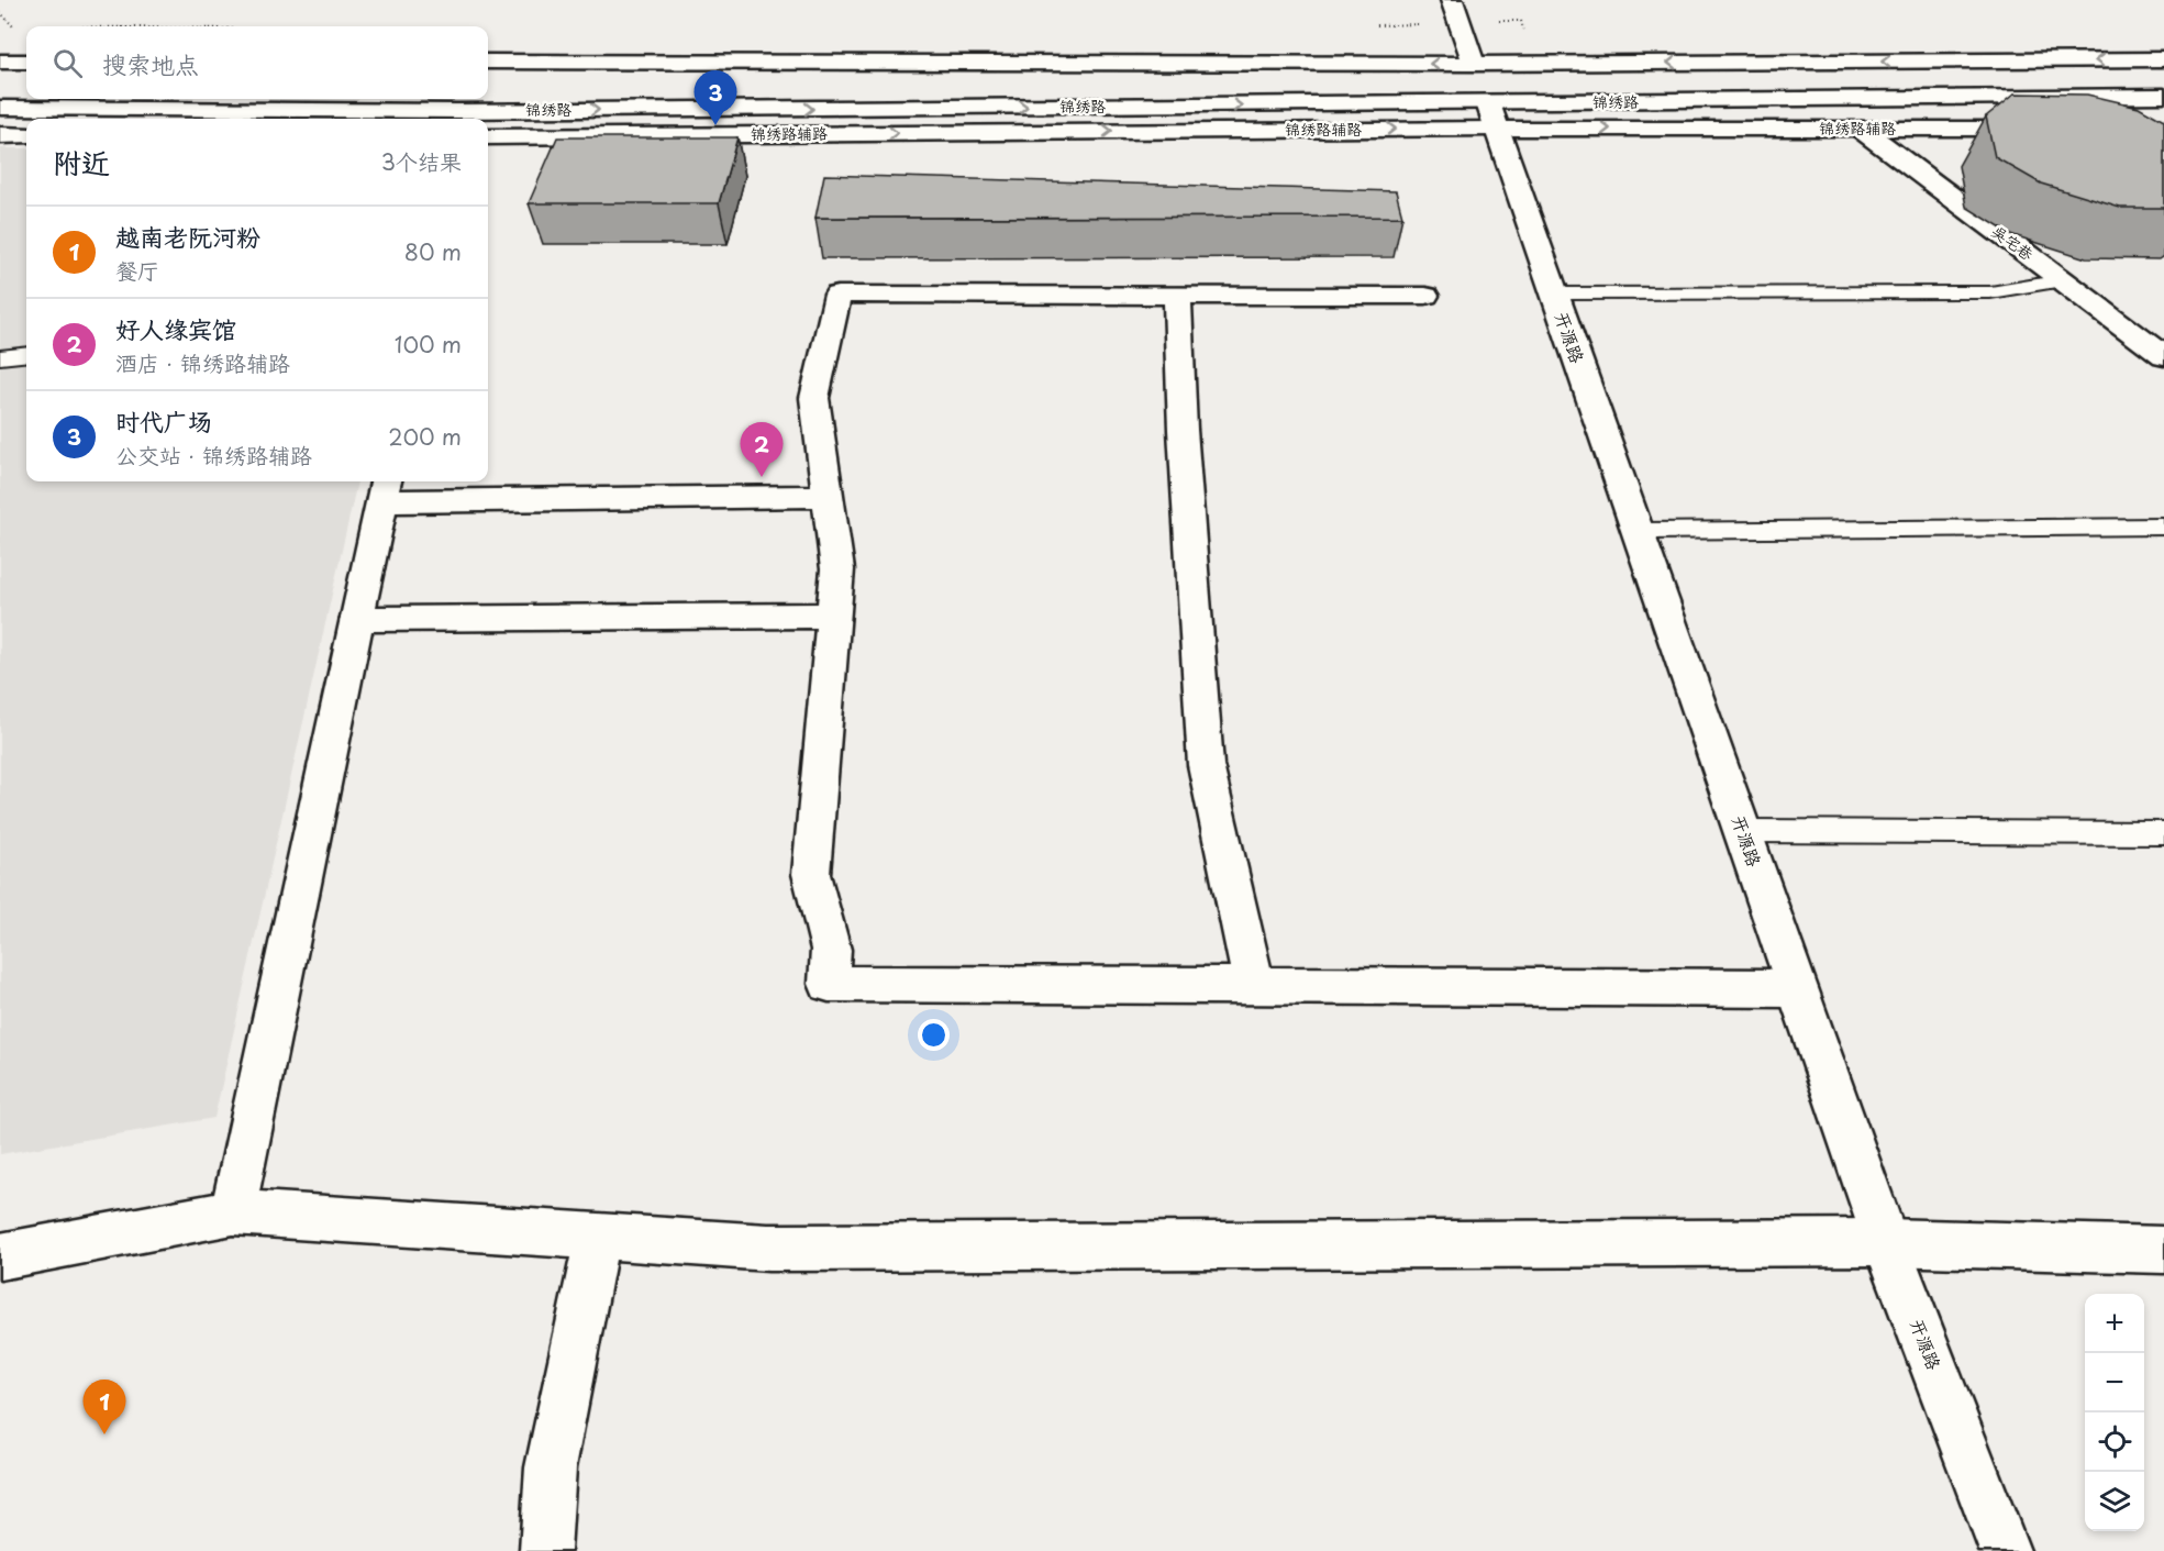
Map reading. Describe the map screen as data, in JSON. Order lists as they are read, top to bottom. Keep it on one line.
{"streets":{"street":["锦绣路","锦绣路辅路","吴宅巷","开源路"]},"crossings":[["锦绣路","锦绣路辅路"],["锦绣路","开源路"],["锦绣路辅路","吴宅巷"],["锦绣路辅路","开源路"]],"page":{"search":"搜索地点","pins":["3","2","1"],"heading":["附近","3个结果"],"list":[{"mark":"1","name":"越南老阮河粉","note":"餐厅","value":"80 m"},{"mark":"2","name":"好人缘宾馆","note":"酒店 · 锦绣路辅路","value":"100 m"},{"mark":"3","name":"时代广场","note":"公交站 · 锦绣路辅路","value":"200 m"}],"map_buttons":["+","−"]}}
